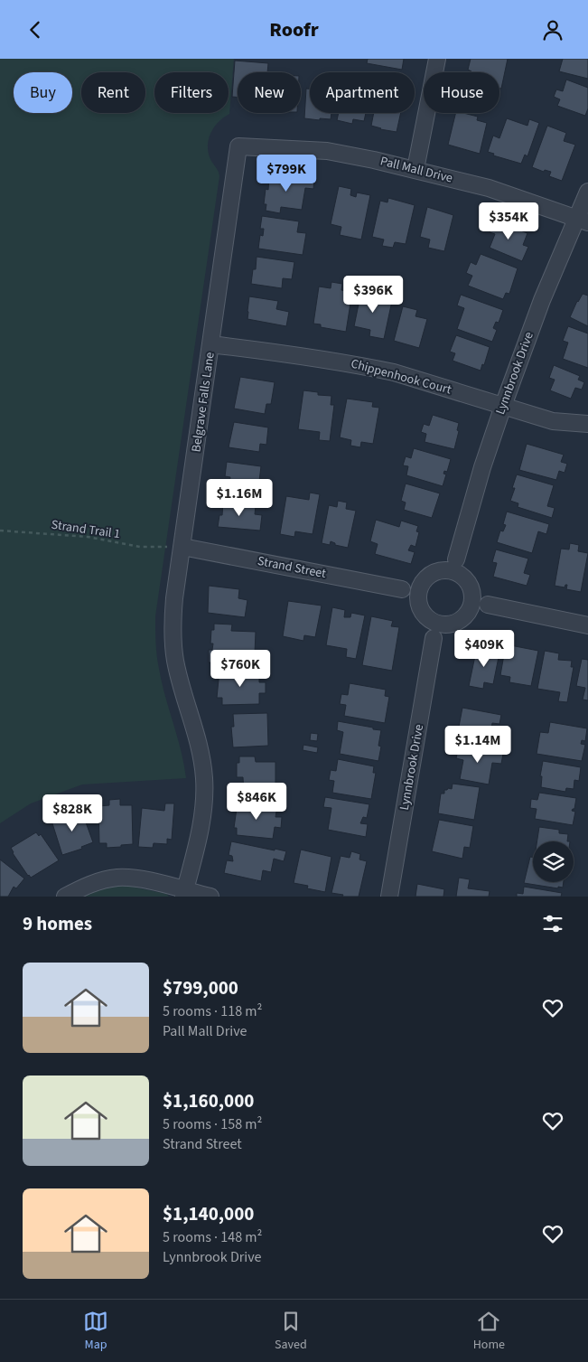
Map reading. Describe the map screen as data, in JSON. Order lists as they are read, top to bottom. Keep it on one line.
{"streets":{"street":["Pall Mall Drive","Lynnbrook Drive","Chippenhook Court","Belgrave Falls Lane","Strand Street"],"path":["Strand Trail 1"]},"crossings":[["Pall Mall Drive","Lynnbrook Drive"],["Pall Mall Drive","Belgrave Falls Lane"],["Lynnbrook Drive","Chippenhook Court"],["Lynnbrook Drive","Strand Street"],["Chippenhook Court","Belgrave Falls Lane"],["Belgrave Falls Lane","Strand Trail 1"],["Belgrave Falls Lane","Strand Street"],["Strand Trail 1","Strand Street"]],"page":{"header":"Roofr","chip":["Buy","Rent","Filters","New","Apartment","House"],"price":["$799K","$354K","$396K","$1.16M","$409K","$760K","$1.14M","$846K","$828K"],"heading":"9 homes","list":[{"name":"$799,000","note":"5 rooms · 118 m² · Pall Mall Drive"},{"name":"$1,160,000","note":"5 rooms · 158 m² · Strand Street"},{"name":"$1,140,000","note":"5 rooms · 148 m² · Lynnbrook Drive"}],"tabs":["Map","Saved","Home"]}}
